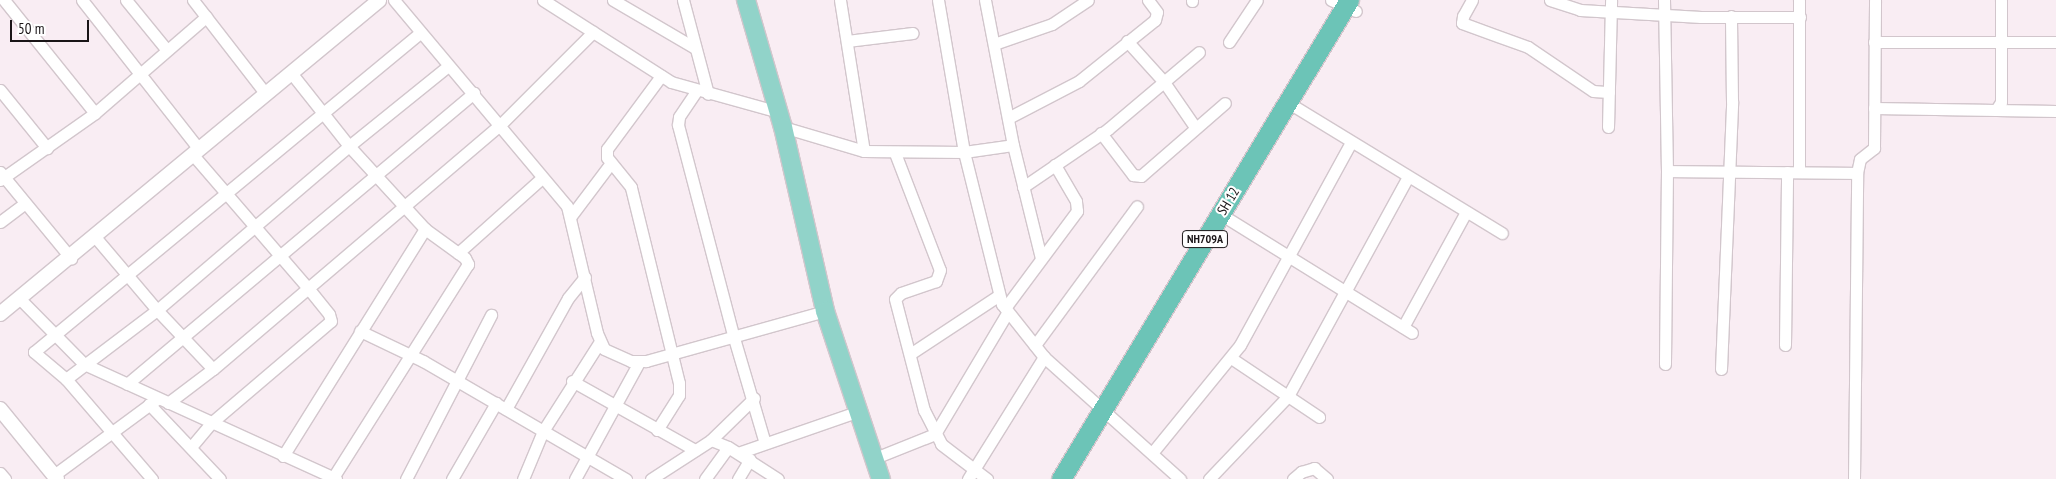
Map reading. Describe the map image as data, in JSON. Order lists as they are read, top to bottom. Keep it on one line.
{"streets":{"highway":["SH 12","NH709A"]},"scale_bar":"50 m"}
